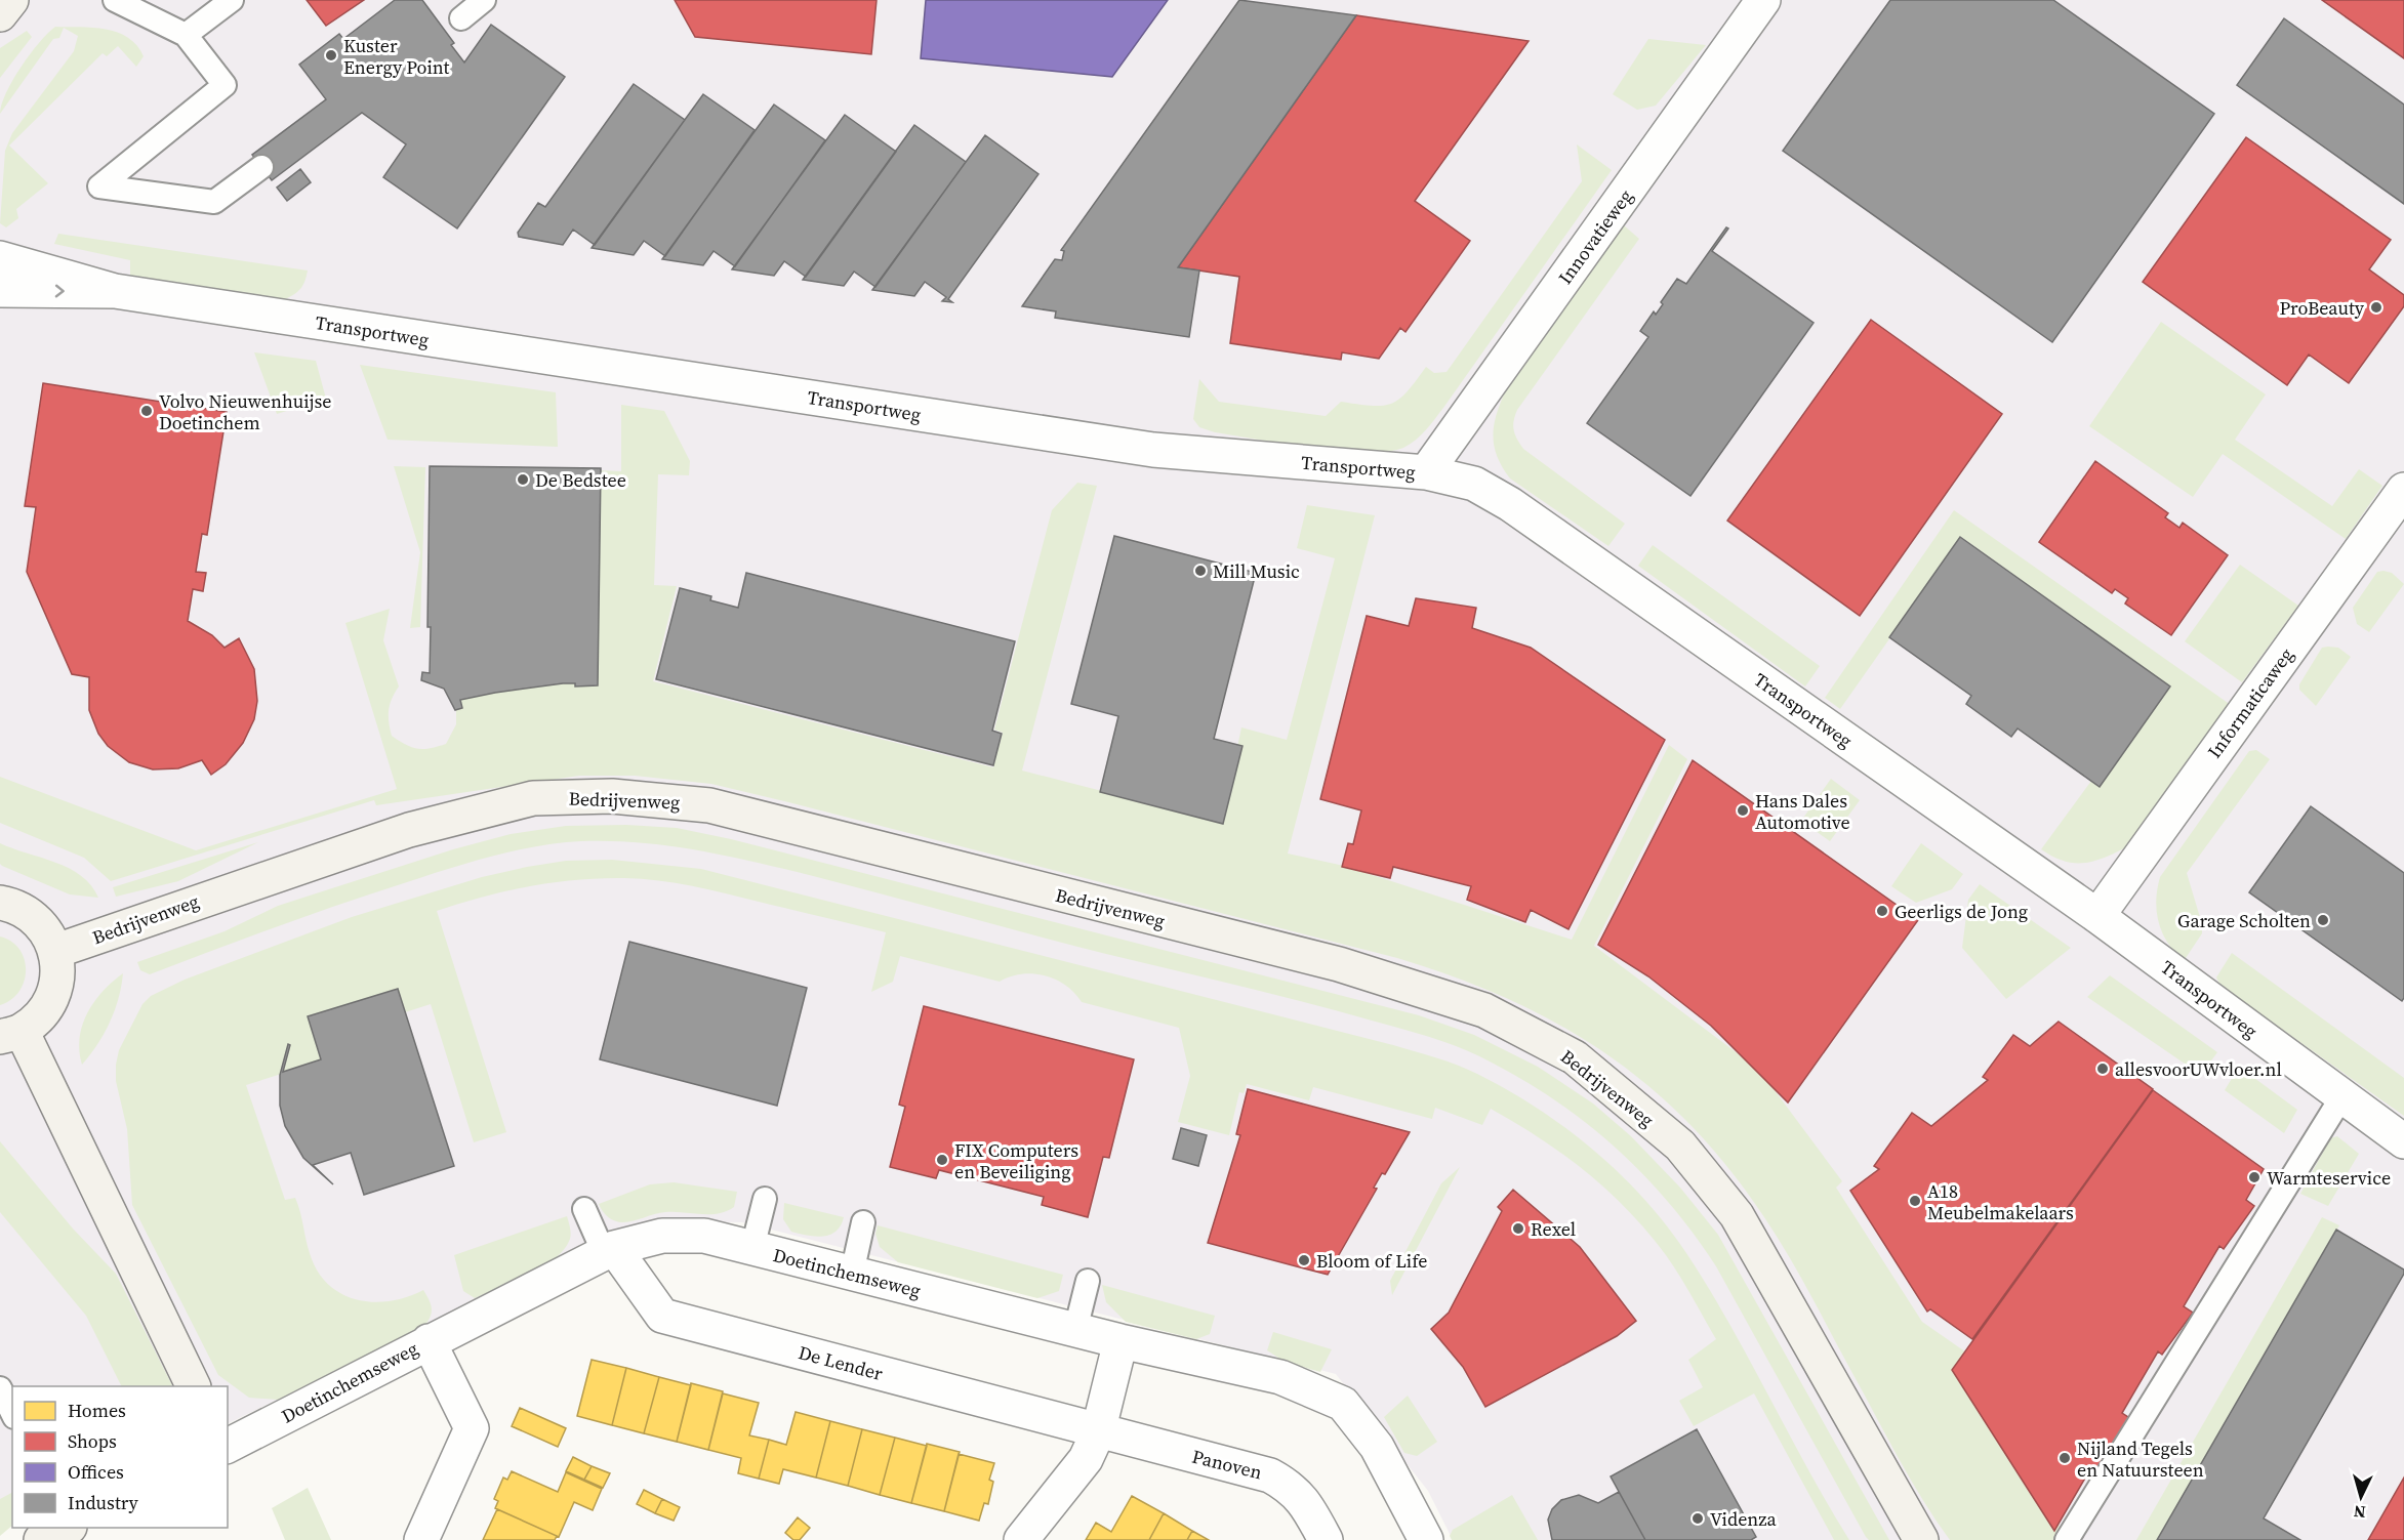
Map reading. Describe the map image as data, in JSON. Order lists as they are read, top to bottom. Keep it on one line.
{"streets":{"main road":["Bedrijvenweg"],"street":["Innovatieweg","Transportweg","Informaticaweg","Doetinchemseweg","De Lender","Panoven"]},"crossings":[["Innovatieweg","Transportweg"],["Transportweg","Informaticaweg"],["Doetinchemseweg","De Lender"],["De Lender","Panoven"]],"places":["Kuster Energy Point","ProBeauty","Volvo Nieuwenhuijse Doetinchem","De Bedstee","Mill Music","Hans Dales Automotive","Geerligs de Jong","Garage Scholten","allesvoorUWvloer.nl","FIX Computers en Beveiliging","Warmteservice","A18 Meubelmakelaars","Rexel","Bloom of Life","Nijland Tegels en Natuursteen","Videnza"],"legend":["Homes","Shops","Offices","Industry"],"north":"bottom"}
